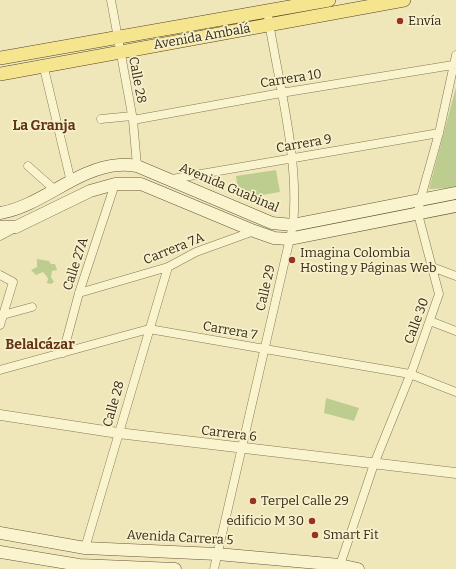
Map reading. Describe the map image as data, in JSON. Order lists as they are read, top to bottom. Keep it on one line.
{"streets":{"main road":["Avenida Ambalá","Avenida Guabinal","Avenida Carrera 5"],"street":["Carrera 10","Calle 28","Carrera 9","Carrera 7A","Calle 27A","Calle 29","Calle 30","Carrera 7","Carrera 6"]},"crossings":[["Avenida Ambalá","Calle 28"],["Avenida Ambalá","Calle 29"],["Carrera 10","Calle 28"],["Carrera 10","Calle 29"],["Carrera 10","Calle 30"],["Calle 28","Avenida Guabinal"],["Calle 28","Carrera 7A"],["Calle 28","Carrera 7"],["Calle 28","Carrera 6"],["Calle 28","Avenida Carrera 5"],["Carrera 9","Avenida Guabinal"],["Carrera 9","Calle 29"],["Carrera 9","Calle 30"],["Avenida Guabinal","Calle 29"],["Avenida Guabinal","Calle 30"],["Carrera 7A","Calle 27A"],["Calle 27A","Carrera 7"],["Calle 29","Carrera 7"],["Calle 29","Carrera 6"],["Calle 29","Avenida Carrera 5"],["Calle 30","Carrera 7"],["Calle 30","Carrera 6"],["Calle 30","Avenida Carrera 5"]],"districts":["La Granja","Belalcázar"],"places":["Envía","Imagina Colombia Hosting y Páginas Web","Terpel Calle 29","edificio M 30","Smart Fit"]}
